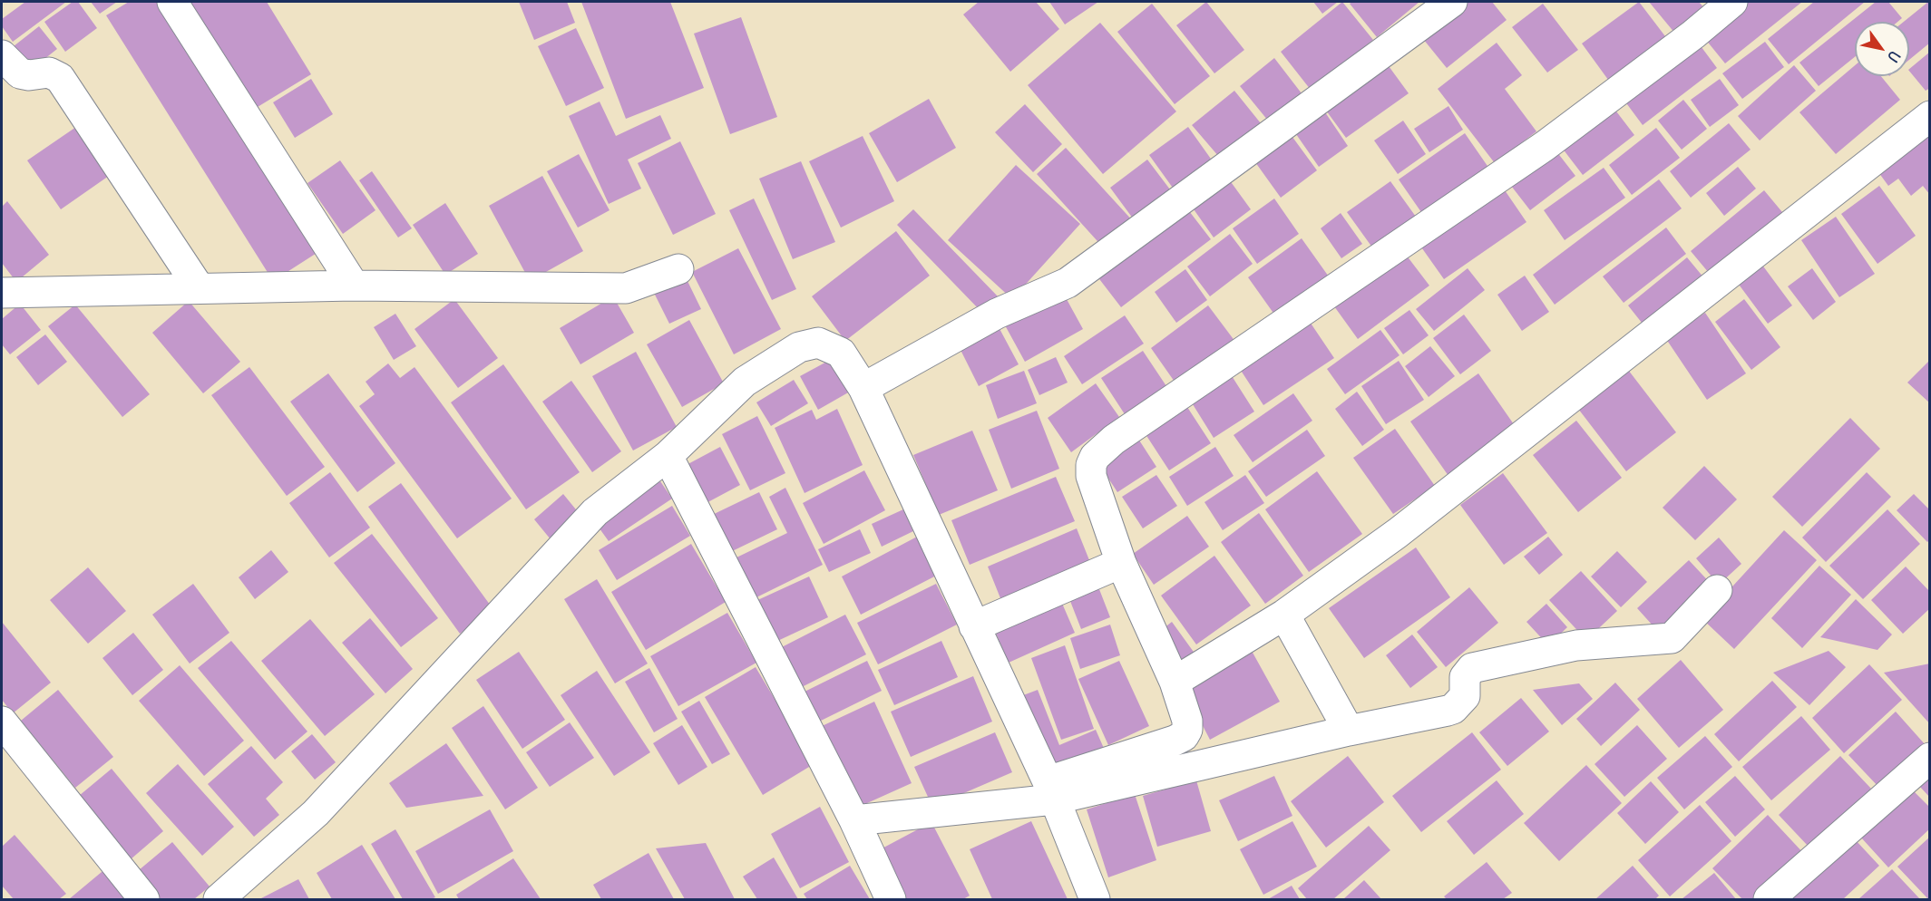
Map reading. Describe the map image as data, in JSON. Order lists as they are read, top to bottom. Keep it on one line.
{"north":"bottom right"}
